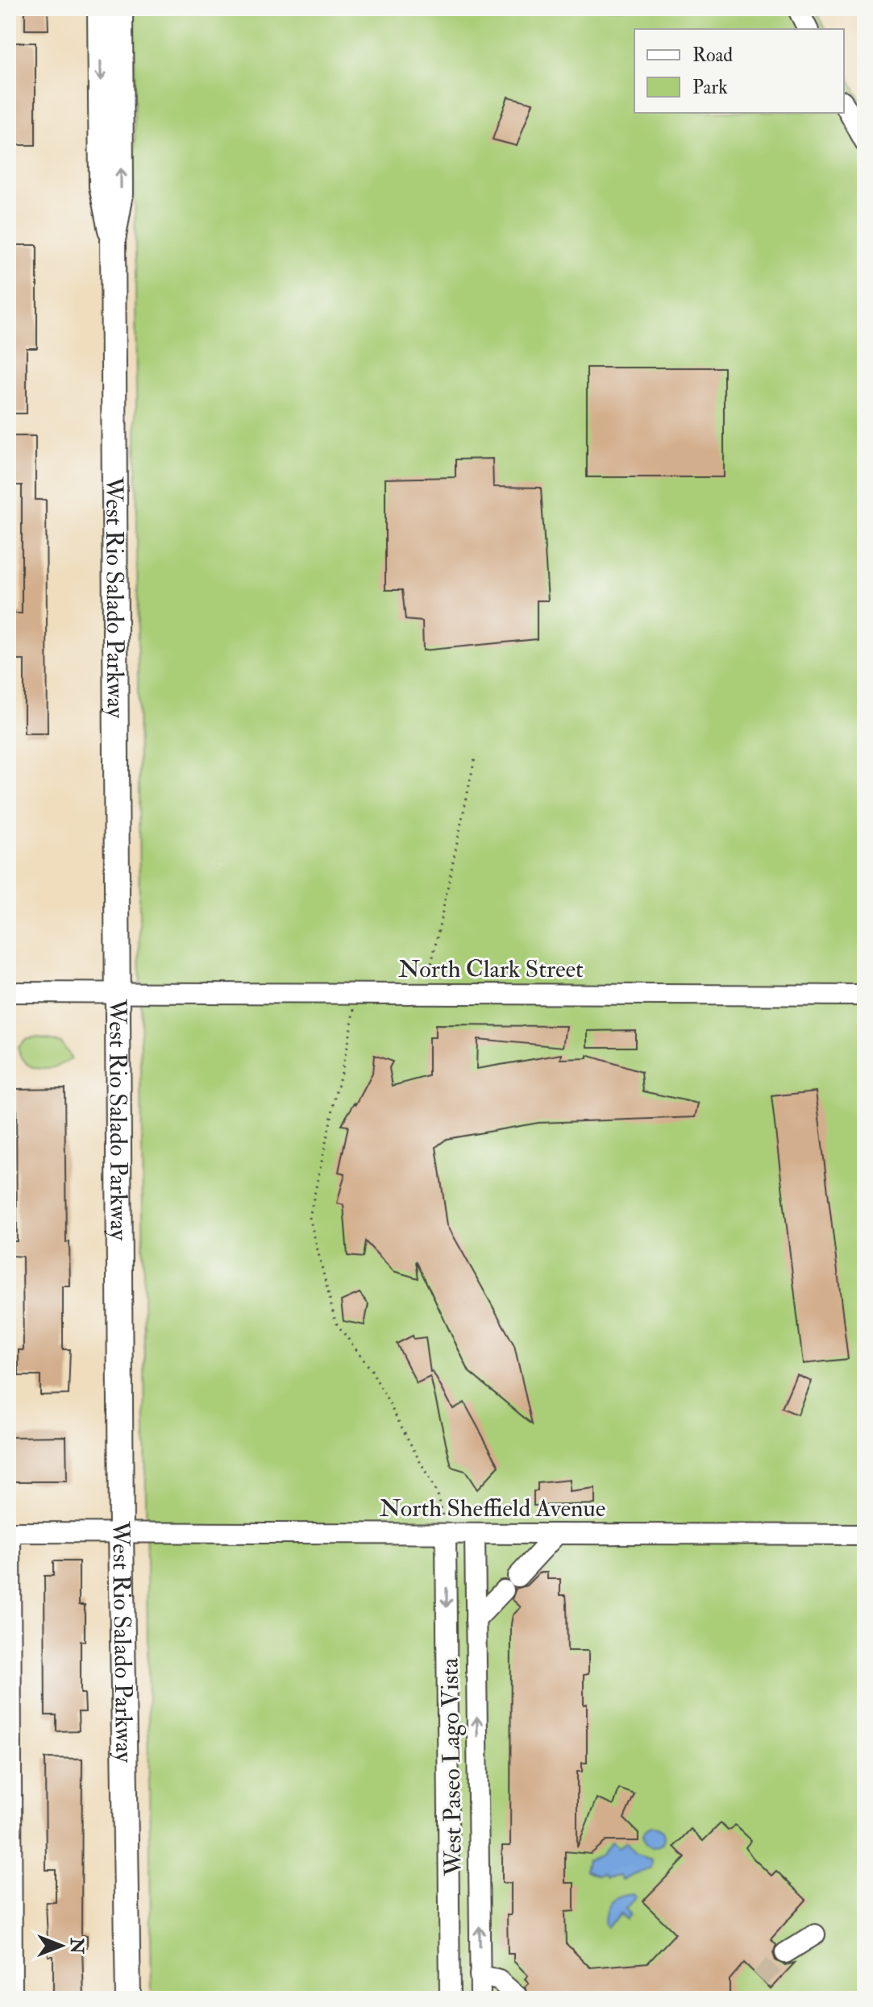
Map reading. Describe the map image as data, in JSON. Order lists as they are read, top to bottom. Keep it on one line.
{"streets":{"main road":["West Rio Salado Parkway"],"street":["North Clark Street","North Sheffield Avenue","West Paseo Lago Vista"]},"crossings":[["West Rio Salado Parkway","North Clark Street"],["West Rio Salado Parkway","North Sheffield Avenue"],["North Sheffield Avenue","West Paseo Lago Vista"]],"legend":["Road","Park"],"north":"right"}
